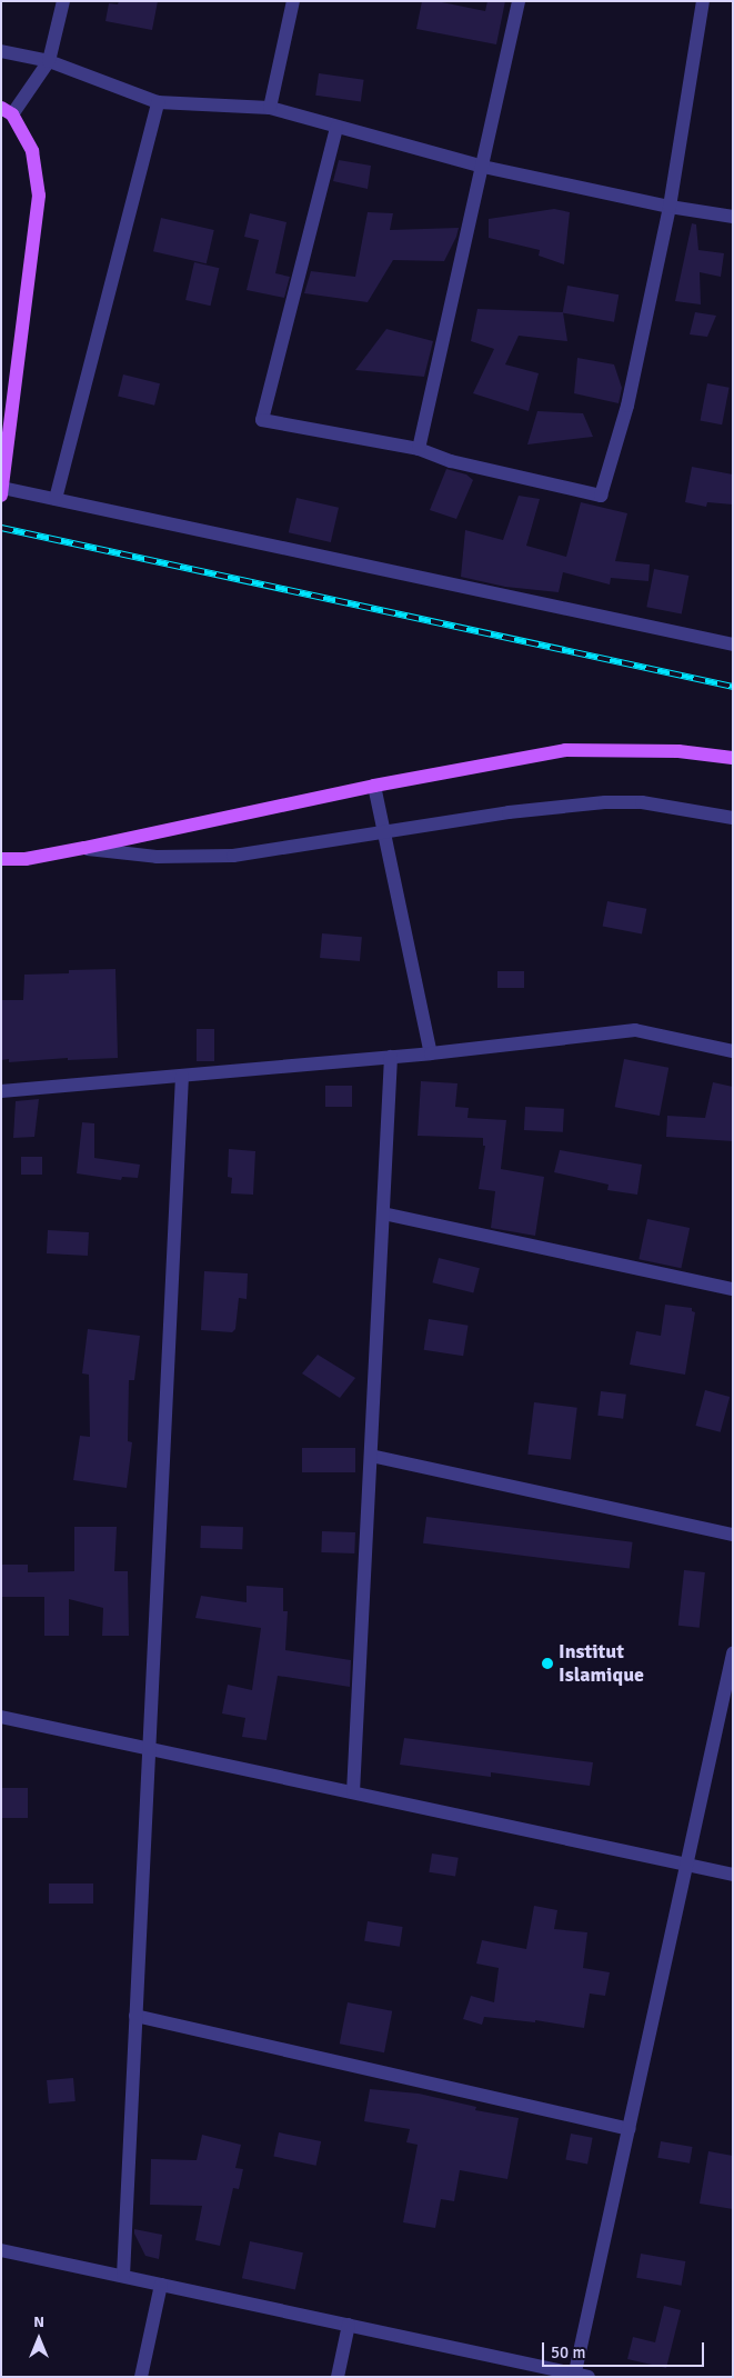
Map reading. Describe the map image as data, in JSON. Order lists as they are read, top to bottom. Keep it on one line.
{"places":["Institut Islamique"],"scale_bar":"50 m","north":"top"}
